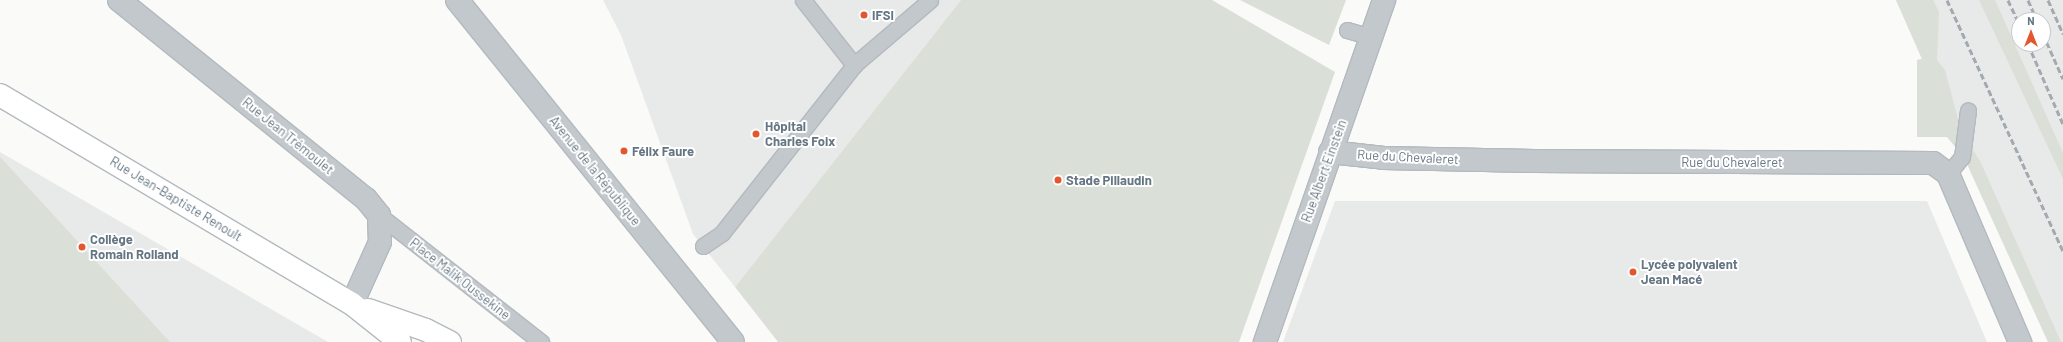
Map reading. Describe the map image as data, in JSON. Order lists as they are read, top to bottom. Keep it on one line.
{"streets":{"main road":["Rue Jean-Baptiste Renoult"],"street":["Rue Jean Trémoulet","Rue du Chevaleret","Avenue de la République","Rue Albert Einstein"],"lane":["Place Malik Oussekine"]},"crossings":[["Rue Jean Trémoulet","Place Malik Oussekine"],["Rue du Chevaleret","Rue Albert Einstein"]],"places":["IFSI","Hôpital Charles Foix","Félix Faure","Stade Pillaudin","Collège Romain Rolland","Lycée polyvalent Jean Macé"],"north":"top"}
